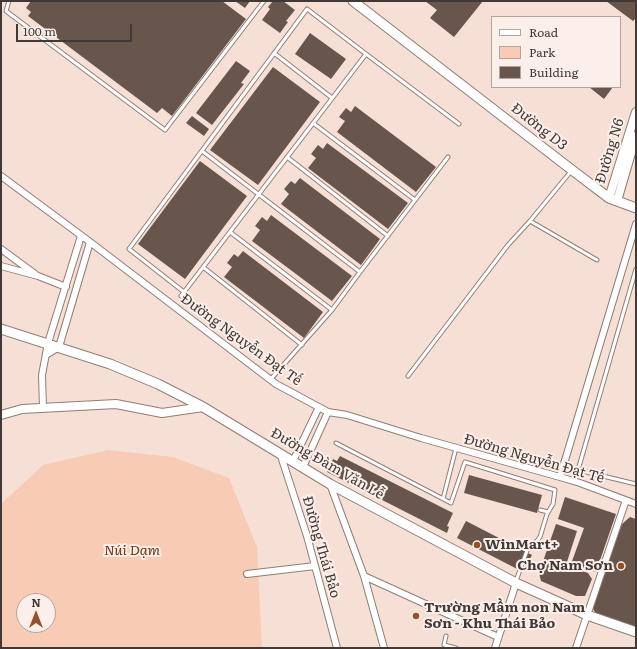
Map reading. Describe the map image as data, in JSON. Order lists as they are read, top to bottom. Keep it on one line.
{"streets":{"main road":["Đường D3","Đường Đàm Văn Lễ"],"street":["Đường N6","Đường Nguyễn Đạt Tế","Đường Thái Bảo"]},"crossings":[["Đường D3","Đường N6"],["Đường Đàm Văn Lễ","Đường Thái Bảo"]],"parks":["Núi Dạm"],"places":["WinMart+","Chợ Nam Sơn","Trường Mầm non Nam Sơn - Khu Thái Bảo"],"legend":["Road","Park","Building"],"scale_bar":"100 m","north":"top"}
